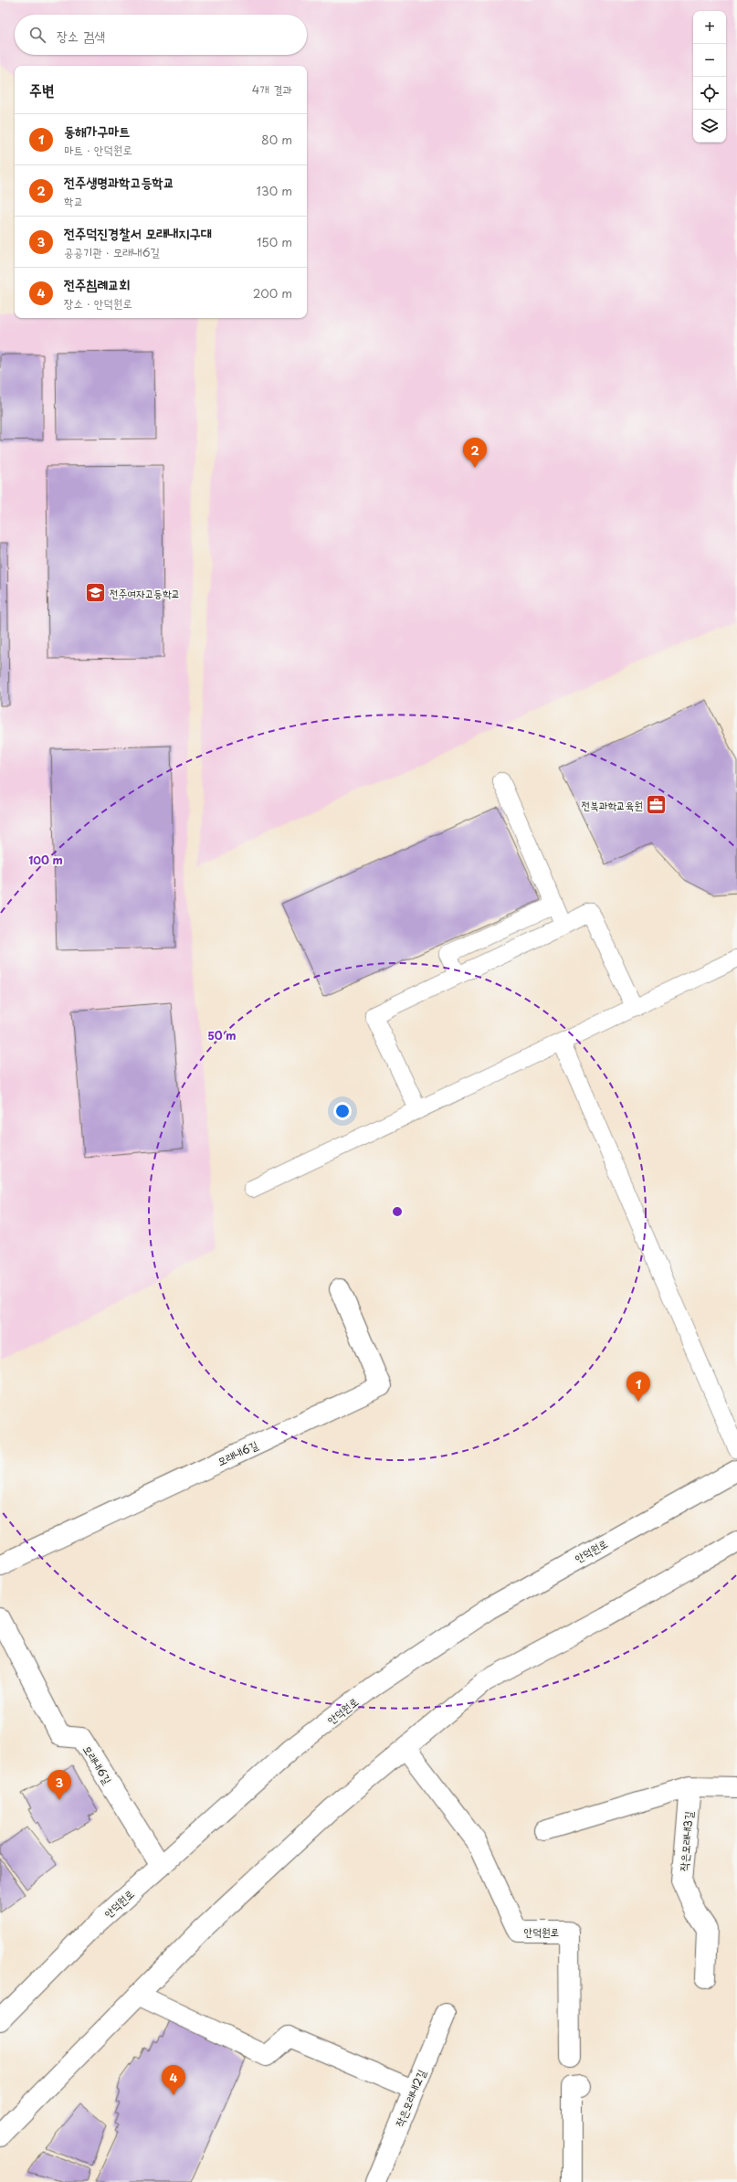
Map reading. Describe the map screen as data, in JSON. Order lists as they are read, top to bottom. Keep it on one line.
{"streets":{"street":["모래내6길","안덕원로","작은모래내3길","작은모래내2길"]},"crossings":[["모래내6길","안덕원로"]],"places":{"school or university":["전주여자고등학교"],"office":["전북과학교육원"]},"page":{"map_buttons":["+","−"],"search":"장소 검색","heading":["주변","4개 결과"],"list":[{"mark":"1","name":"동해가구마트","note":"마트 · 안덕원로","value":"80 m"},{"mark":"2","name":"전주생명과학고등학교","note":"학교","value":"130 m"},{"mark":"3","name":"전주덕진경찰서 모래내지구대","note":"공공기관 · 모래내6길","value":"150 m"},{"mark":"4","name":"전주침례교회","note":"장소 · 안덕원로","value":"200 m"}],"pins":["2","1","3","4"]},"rings":["100 m","50 m"]}
